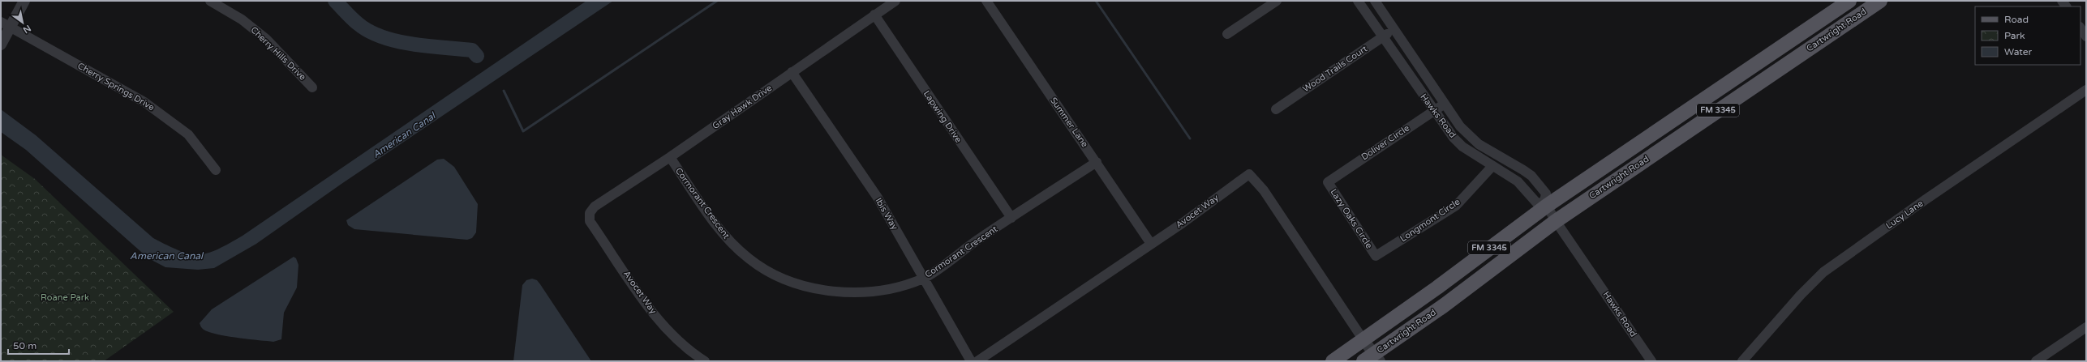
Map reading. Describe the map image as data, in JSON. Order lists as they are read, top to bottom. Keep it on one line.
{"streets":{"main road":["Cartwright Road","FM 3345"],"street":["Cherry Hills Drive","Wood Trails Court","Cherry Springs Drive","Gray Hawk Drive","Hawks Road","Lapwing Drive","Summer Lane","Doliver Circle","Cormorant Crescent","Avocet Way","Ibis Way","Lucy Lane","Lazy Oaks Circle","Longmont Circle"]},"crossings":[["Cartwright Road","Hawks Road"],["Cartwright Road","Avocet Way"],["Wood Trails Court","Hawks Road"],["Gray Hawk Drive","Lapwing Drive"],["Gray Hawk Drive","Cormorant Crescent"],["Gray Hawk Drive","Avocet Way"],["Gray Hawk Drive","Ibis Way"],["Hawks Road","Doliver Circle"],["Hawks Road","Longmont Circle"],["Lapwing Drive","Cormorant Crescent"],["Summer Lane","Cormorant Crescent"],["Summer Lane","Avocet Way"],["Doliver Circle","Lazy Oaks Circle"],["Cormorant Crescent","Ibis Way"],["Lazy Oaks Circle","Longmont Circle"]],"water":["American Canal"],"parks":["Roane Park"],"legend":["Road","Park","Water"],"scale_bar":"50 m","north":"bottom right"}
